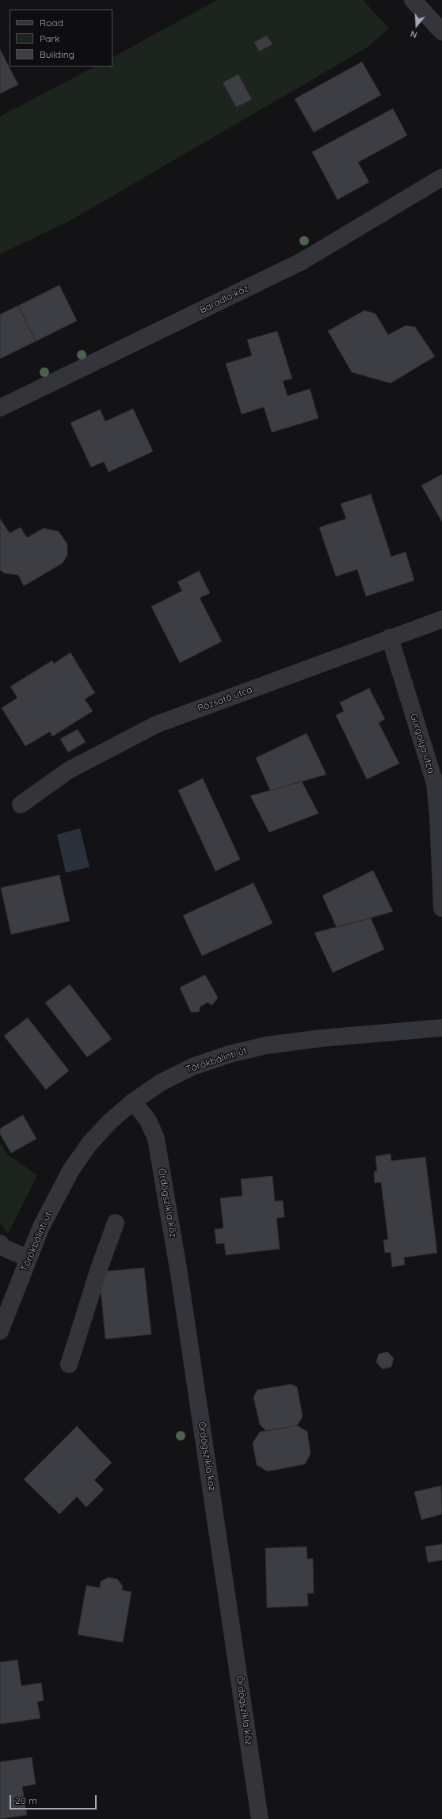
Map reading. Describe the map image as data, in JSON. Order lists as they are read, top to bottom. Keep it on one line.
{"streets":{"street":["Baradla köz","Rózsatő utca","Gurgolya utca","Törökbálinti út","Ördögszikla köz"]},"crossings":[["Rózsatő utca","Gurgolya utca"],["Törökbálinti út","Ördögszikla köz"]],"legend":["Road","Park","Building"],"scale_bar":"20 m","north":"bottom"}
